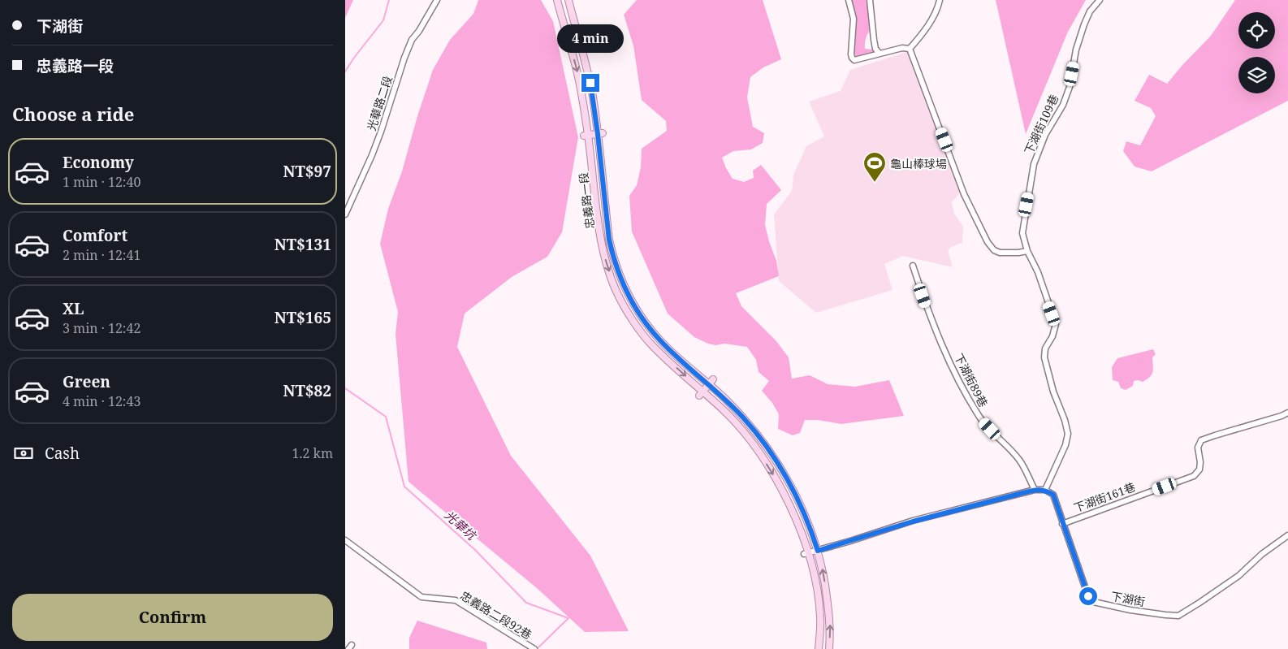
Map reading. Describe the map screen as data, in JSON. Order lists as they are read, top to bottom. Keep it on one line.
{"streets":{"main road":["忠義路一段"],"street":["光華路二段","下湖街109巷","下湖街89巷","下湖街161巷","下湖街","忠義路二段92巷"]},"crossings":[["下湖街109巷","下湖街"],["下湖街161巷","下湖街"]],"water":["光華坑"],"places":{"sports":["龜山棒球場"]},"page":{"banner":["下湖街","忠義路一段"],"bubble":"4 min","heading":"Choose a ride","list":[{"name":"Economy","note":"1 min · 12:40","value":"NT$97"},{"name":"Comfort","note":"2 min · 12:41","value":"NT$131"},{"name":"XL","note":"3 min · 12:42","value":"NT$165"},{"name":"Green","note":"4 min · 12:43","value":"NT$82"}],"pay":["Cash","1.2 km"],"buttons":"Confirm"}}
